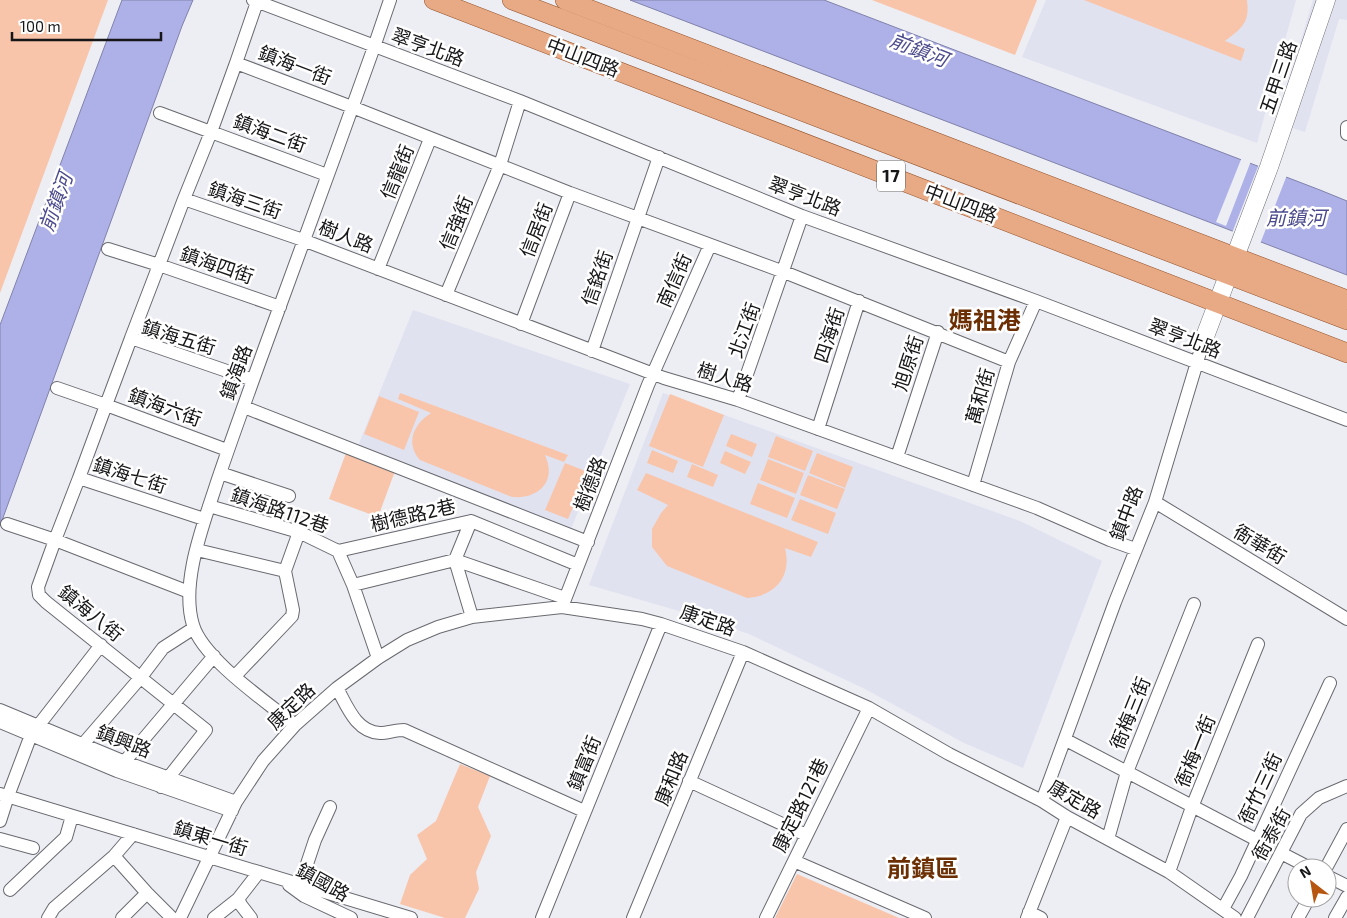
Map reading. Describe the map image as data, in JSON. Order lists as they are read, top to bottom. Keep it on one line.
{"streets":{"main road":["中山四路","五甲三路","17","鎮中路"],"street":["翠亨北路","鎮海一街","鎮海二街","信龍街","鎮海三街","信強街","信居街","樹人路","鎮海四街","信銘街","南信街","北江街","四海街","鎮海五街","旭原街","鎮海路","萬和街","鎮海六街","鎮海七街","樹德路","鎮海路112巷","樹德路2巷","衙華街","鎮海八街","康定路","衙梅三街","鎮興路","衙梅一街","鎮富街","康和路","衙竹三街","康定路121巷","衙泰街","鎮東一街","鎮國路"]},"crossings":[["翠亨北路","信強街"],["翠亨北路","信銘街"],["翠亨北路","北江街"],["翠亨北路","鎮海路"],["翠亨北路","鎮中路"],["中山四路","鎮中路"],["鎮海一街","鎮海二街"],["鎮海一街","信龍街"],["鎮海一街","鎮海路"],["五甲三路","鎮中路"],["鎮海二街","鎮海三街"],["鎮海二街","鎮海路"],["信龍街","樹人路"],["信龍街","鎮海路"],["鎮海三街","樹人路"],["鎮海三街","鎮海四街"],["鎮海三街","鎮海路"],["信強街","信居街"],["信強街","樹人路"],["信居街","樹人路"],["樹人路","信銘街"],["樹人路","南信街"],["樹人路","北江街"],["樹人路","四海街"],["樹人路","旭原街"],["樹人路","鎮海路"],["樹人路","萬和街"],["樹人路","樹德路"],["樹人路","鎮中路"],["鎮海四街","鎮海五街"],["鎮海四街","鎮海路"],["信銘街","南信街"],["南信街","樹德路"],["北江街","四海街"],["四海街","旭原街"],["鎮海五街","鎮海路"],["鎮海五街","鎮海六街"],["旭原街","萬和街"],["鎮海路","鎮海六街"],["鎮海路","鎮海七街"],["鎮海路","鎮海路112巷"],["鎮海路","康定路"],["鎮海六街","鎮海七街"],["鎮海七街","鎮海八街"],["樹德路","樹德路2巷"],["樹德路","康定路"],["鎮海路112巷","樹德路2巷"],["鎮中路","衙華街"],["鎮中路","康定路"],["鎮海八街","鎮興路"],["康定路","衙梅三街"],["康定路","鎮興路"],["康定路","衙梅一街"],["康定路","鎮富街"],["康定路","康和路"],["康定路","衙竹三街"],["康定路","康定路121巷"],["康定路","鎮東一街"],["鎮東一街","鎮國路"]],"districts":["媽祖港","前鎮區"],"water":["前鎮河"],"scale_bar":"100 m","north":"top left"}
